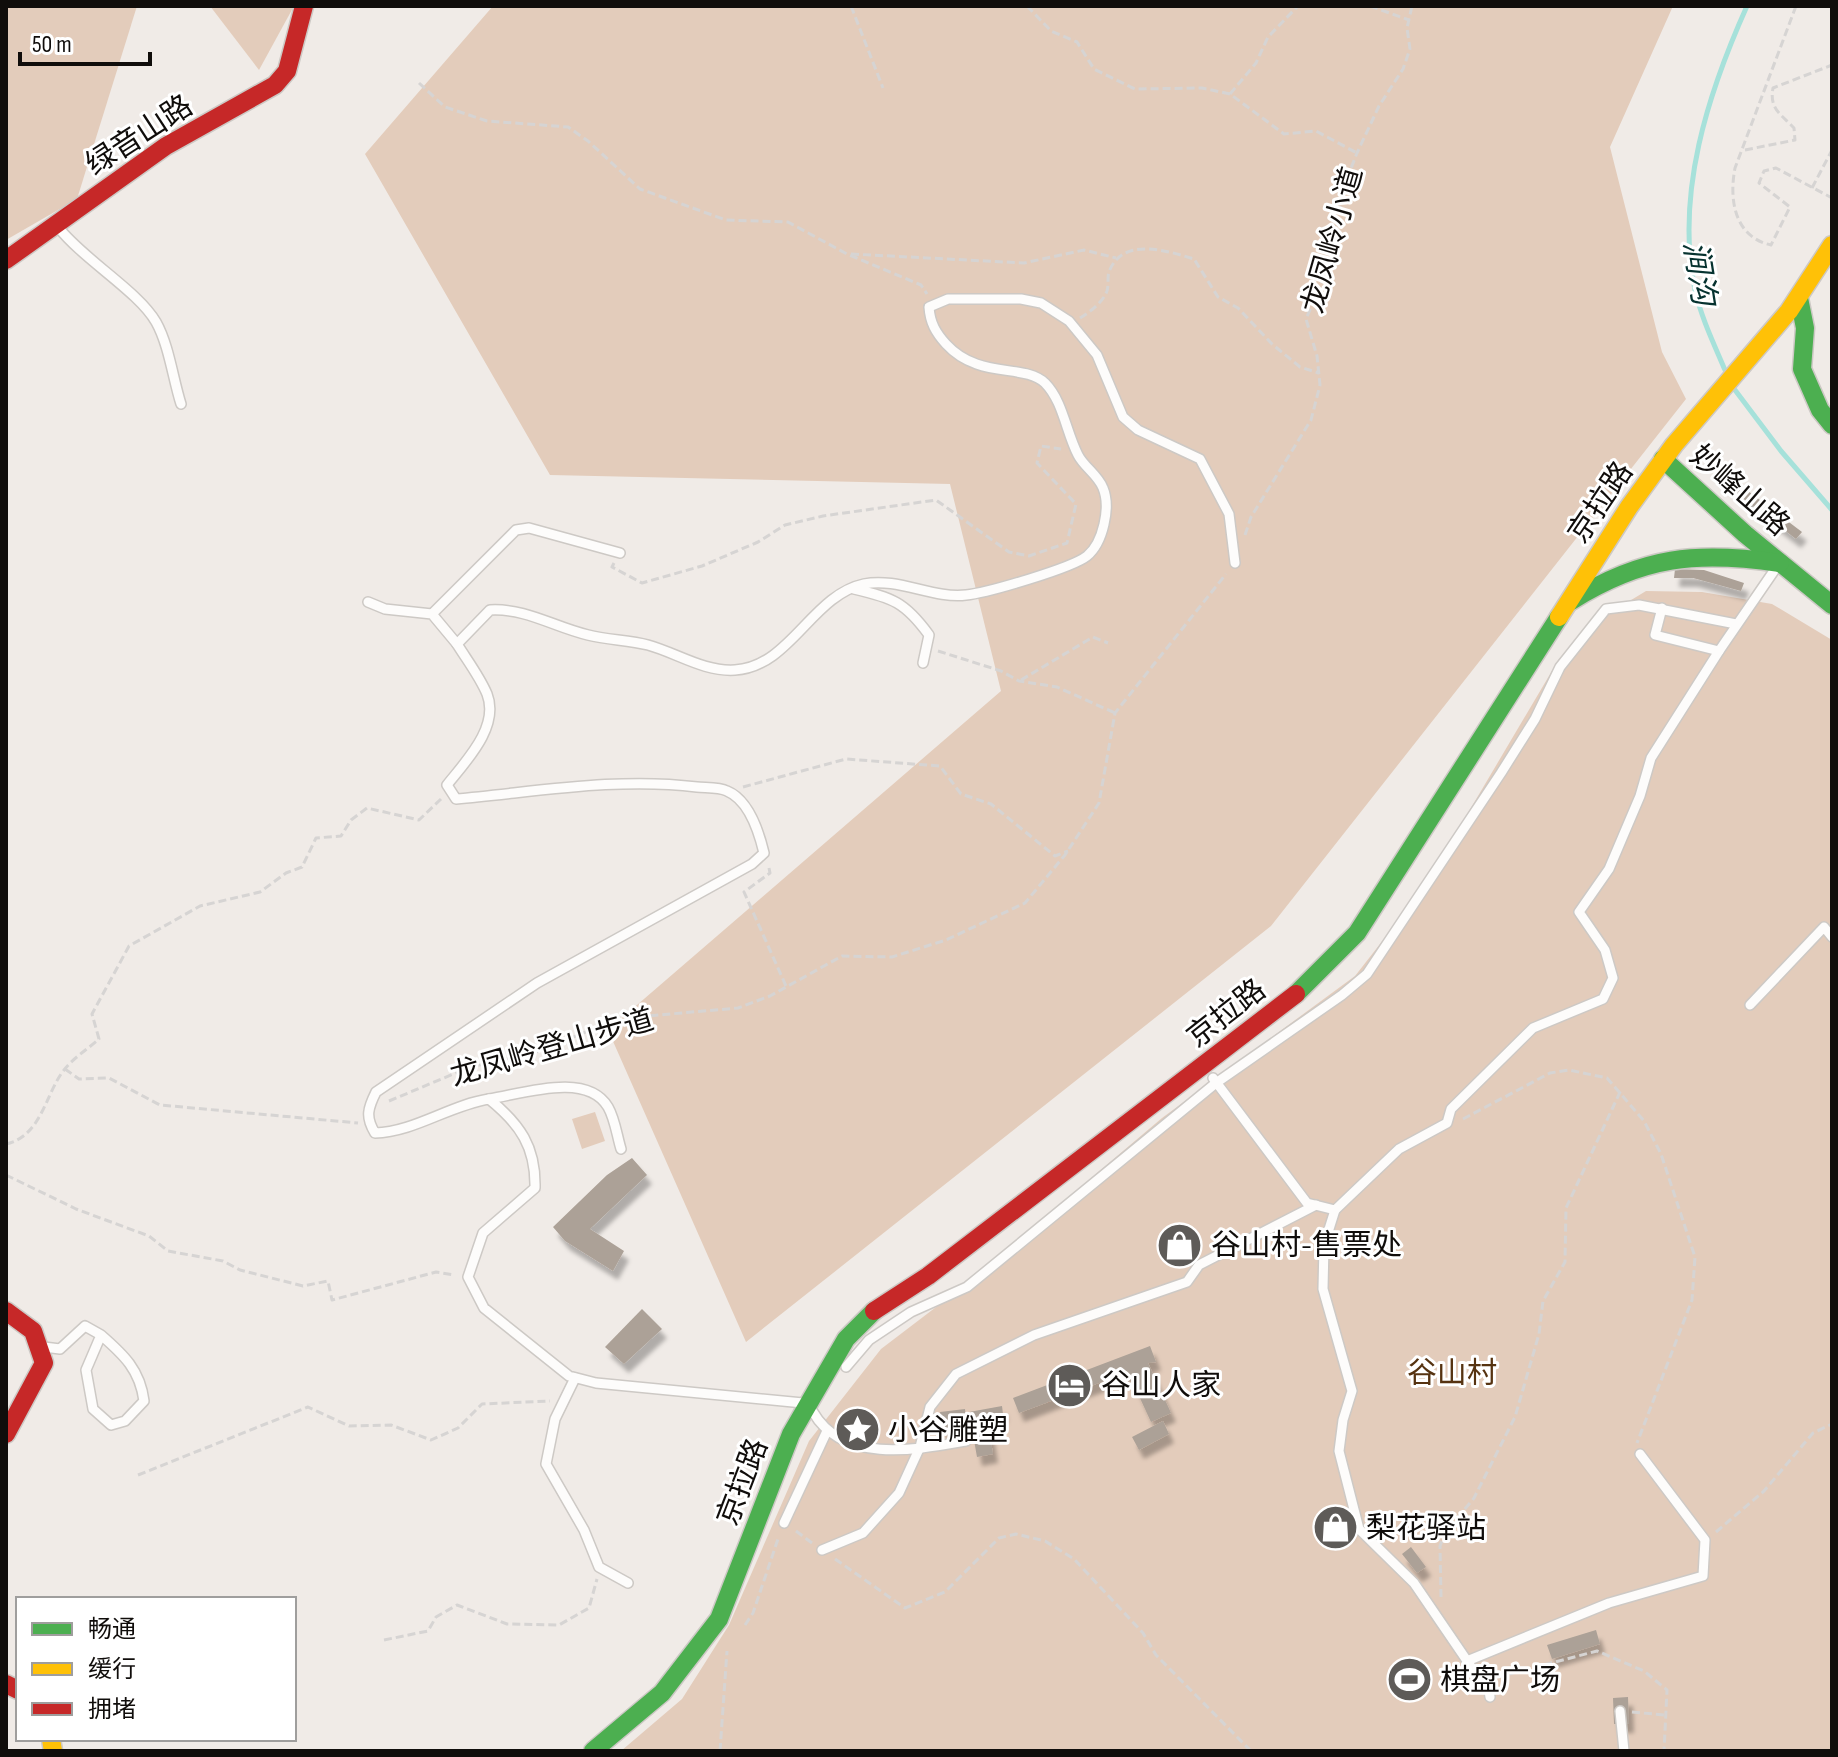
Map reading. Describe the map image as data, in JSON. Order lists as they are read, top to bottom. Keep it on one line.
{"streets":{"main road":["绿音山路","妙峰山路","京拉路"],"path":["龙凤岭小道","龙凤岭登山步道"]},"crossings":[["妙峰山路","京拉路"]],"water":["涧沟"],"parks":["谷山村"],"places":{"shop":["谷山村-售票处","梨花驿站"],"hotel":["谷山人家"],"place":["小谷雕塑"],"sports":["棋盘广场"]},"legend":["畅通","缓行","拥堵"],"scale_bar":"50 m"}
